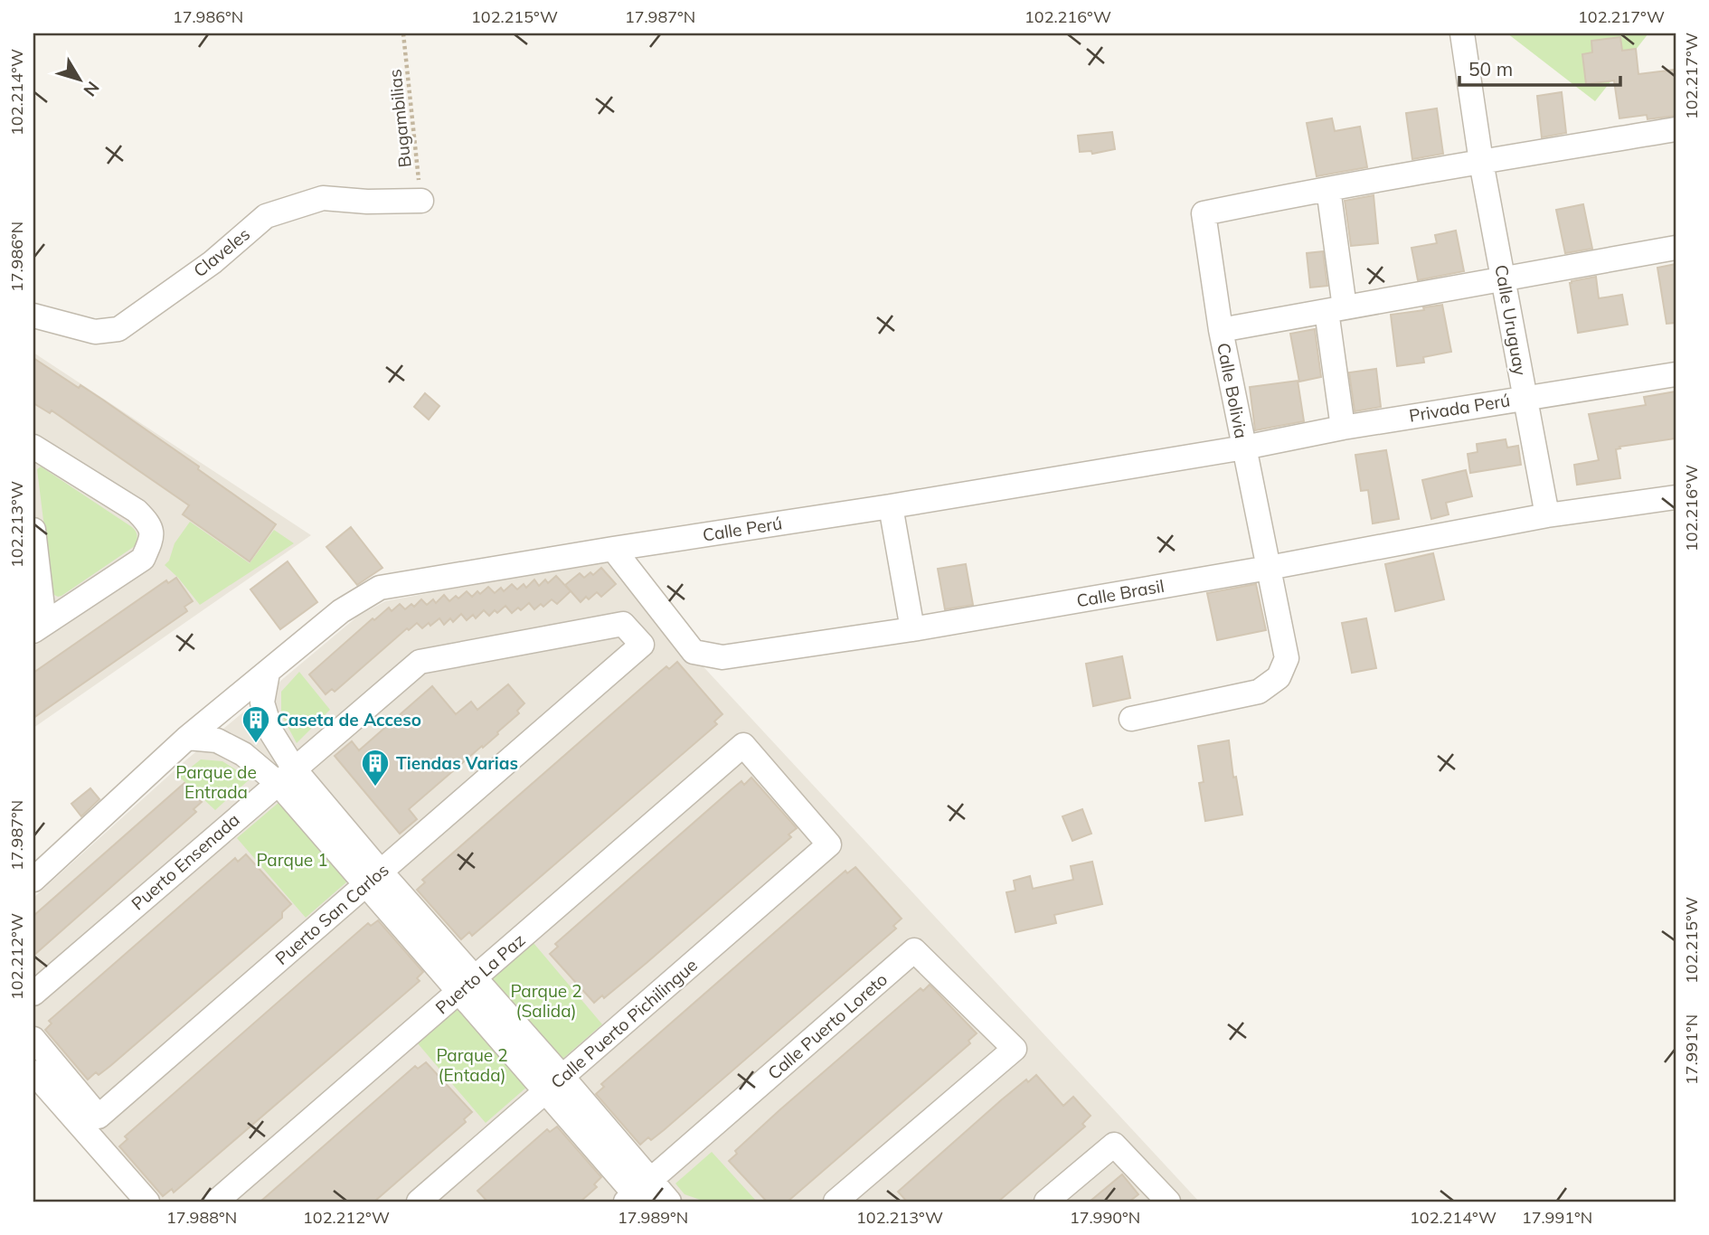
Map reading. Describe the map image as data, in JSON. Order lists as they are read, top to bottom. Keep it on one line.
{"streets":{"street":["Claveles","Calle Uruguay","Calle Bolivia","Privada Perú","Calle Perú","Calle Brasil","Puerto Ensenada","Puerto San Carlos","Puerto La Paz","Calle Puerto Pichilingue","Calle Puerto Loreto"],"path":["Bugambilias"]},"crossings":[["Bugambilias","Claveles"],["Calle Uruguay","Calle Bolivia"],["Calle Uruguay","Privada Perú"],["Calle Uruguay","Calle Brasil"],["Calle Bolivia","Privada Perú"],["Calle Bolivia","Calle Perú"],["Calle Bolivia","Calle Brasil"],["Privada Perú","Calle Perú"],["Calle Perú","Calle Brasil"],["Puerto Ensenada","Puerto San Carlos"],["Puerto La Paz","Calle Puerto Pichilingue"]],"parks":["Parque de Entrada","Parque 1","Parque 2 (Salida)","Parque 2 (Entada)"],"places":{"building":["Caseta de Acceso","Tiendas Varias"]},"scale_bar":"50 m","north":"bottom right","coordinates":["17.986°N","102.215°W","17.987°N","102.216°W","102.217°W","102.214°W","102.213°W","102.212°W","17.991°N","17.988°N","17.989°N","17.990°N"]}
